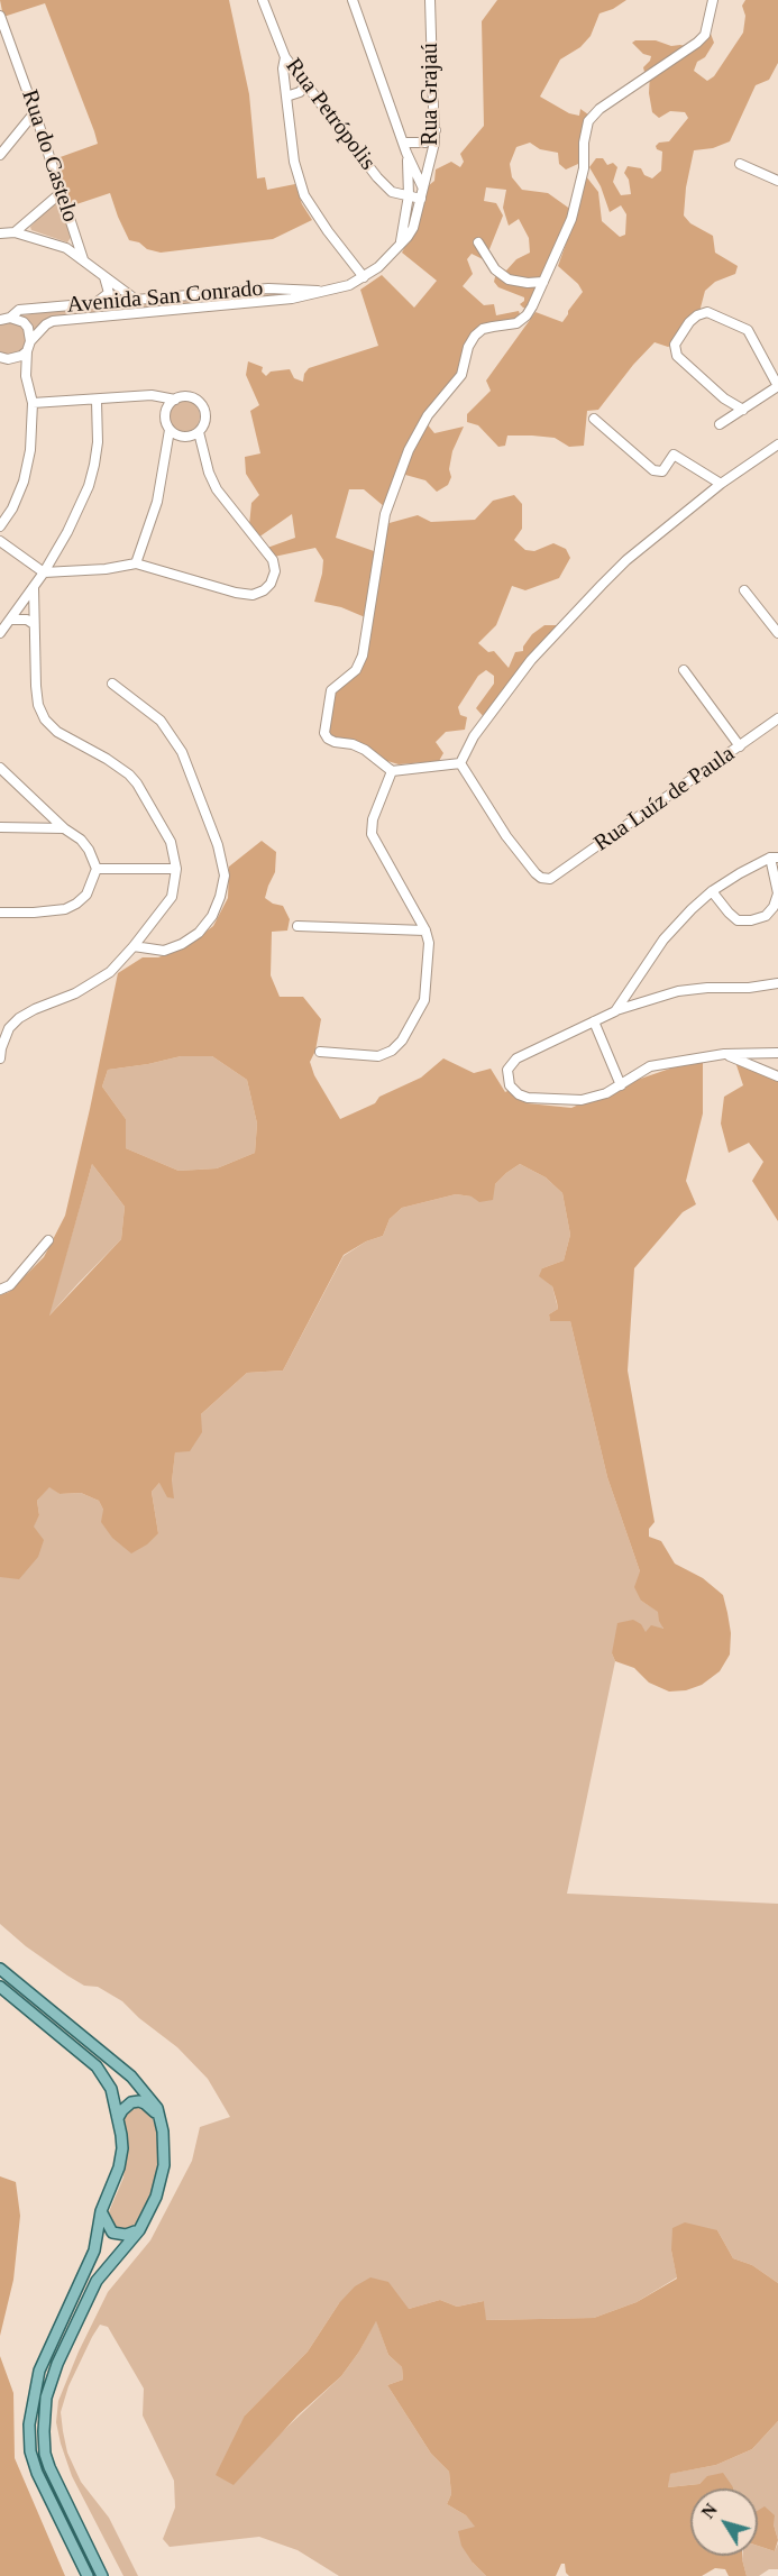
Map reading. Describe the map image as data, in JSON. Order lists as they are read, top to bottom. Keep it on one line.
{"streets":{"street":["Rua Grajaú","Rua Petrópolis","Rua do Castelo","Avenida San Conrado","Rua Luíz de Paula"]},"crossings":[["Rua Grajaú","Rua Petrópolis"],["Rua Grajaú","Avenida San Conrado"],["Rua Petrópolis","Avenida San Conrado"]],"north":"top left"}
